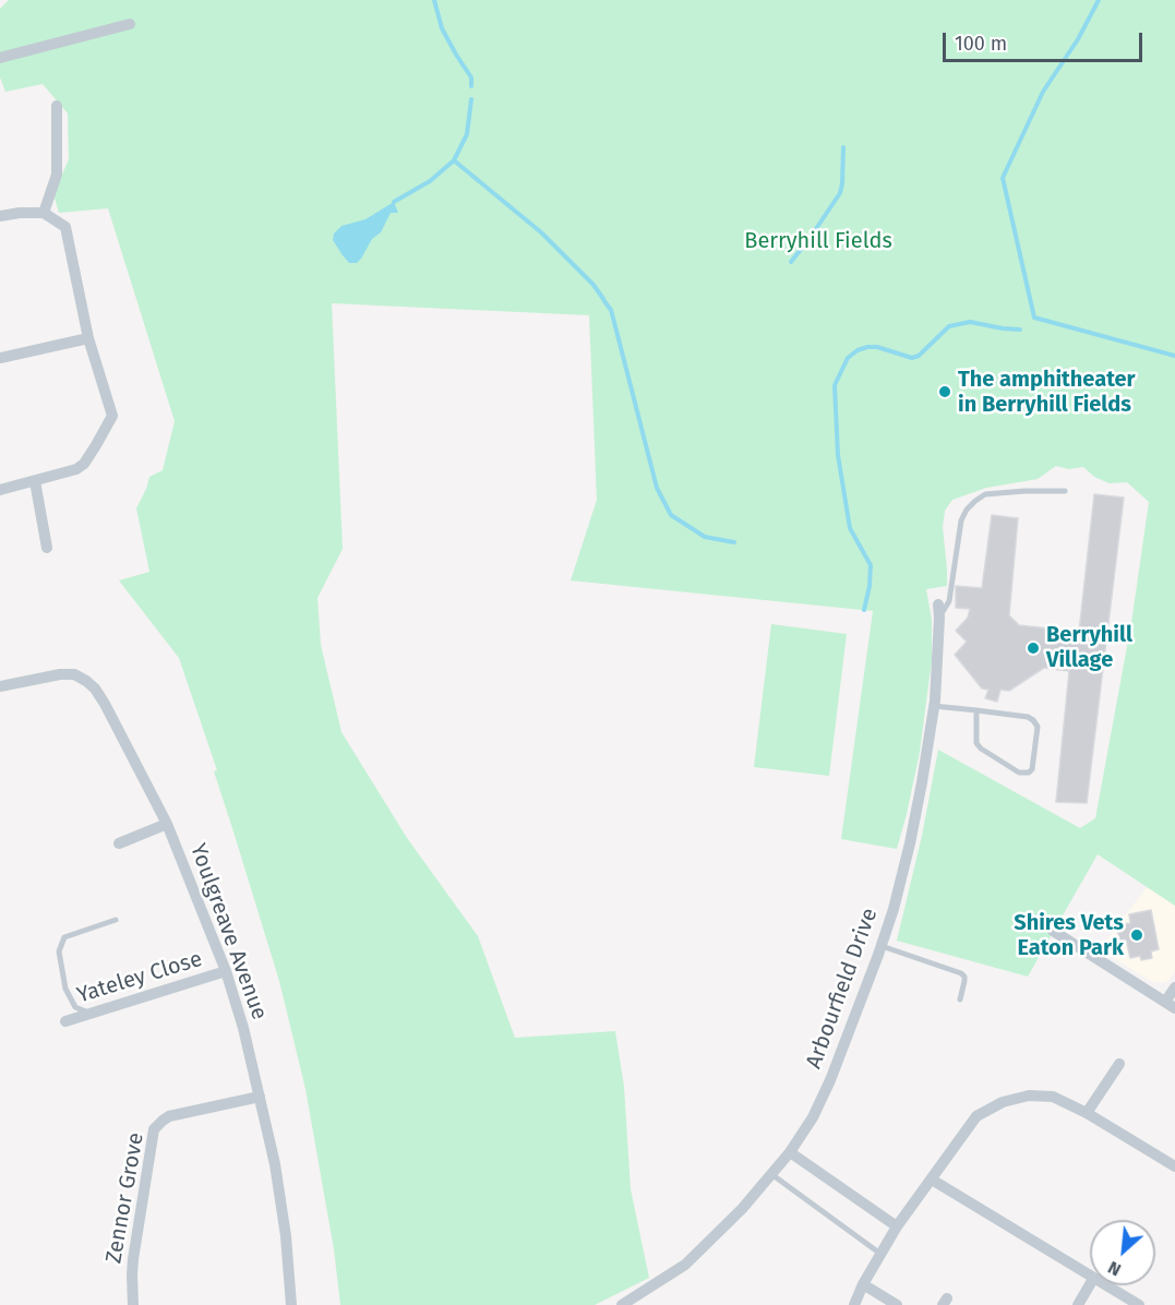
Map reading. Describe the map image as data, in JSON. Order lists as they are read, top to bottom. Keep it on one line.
{"streets":{"street":["Youlgreave Avenue","Yateley Close","Arbourfield Drive","Zennor Grove"]},"crossings":[["Youlgreave Avenue","Yateley Close"],["Youlgreave Avenue","Zennor Grove"]],"parks":["Berryhill Fields"],"places":["The amphitheater in Berryhill Fields","Berryhill Village","Shires Vets Eaton Park"],"scale_bar":"100 m","north":"bottom left"}
